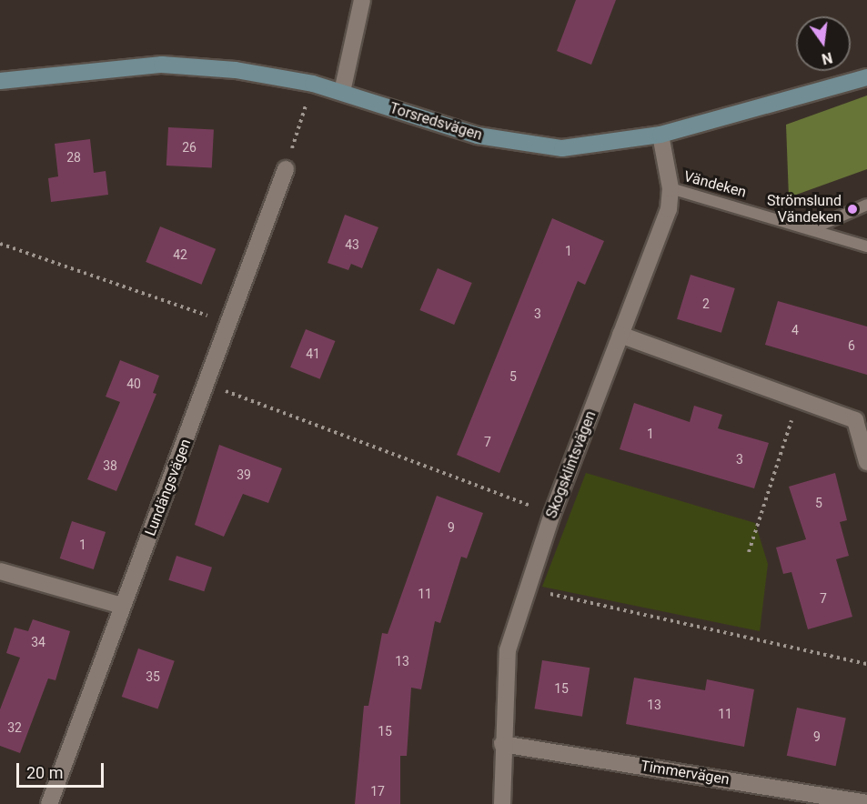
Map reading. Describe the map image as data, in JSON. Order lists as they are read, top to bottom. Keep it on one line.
{"streets":{"street":["Torsredsvägen","Skogsklintsvägen","Lundängsvägen","Timmervägen"],"lane":["Vändeken"]},"crossings":[["Torsredsvägen","Skogsklintsvägen"],["Vändeken","Skogsklintsvägen"],["Skogsklintsvägen","Timmervägen"]],"places":["Strömslund Vändeken"],"house_numbers":["26","28","43","1","42","2","3","4","6","41","5","40","1","7","3","38","39","5","9","1","11","7","34","13","35","15","13","11","32","15","9","17"],"scale_bar":"20 m","north":"bottom"}
